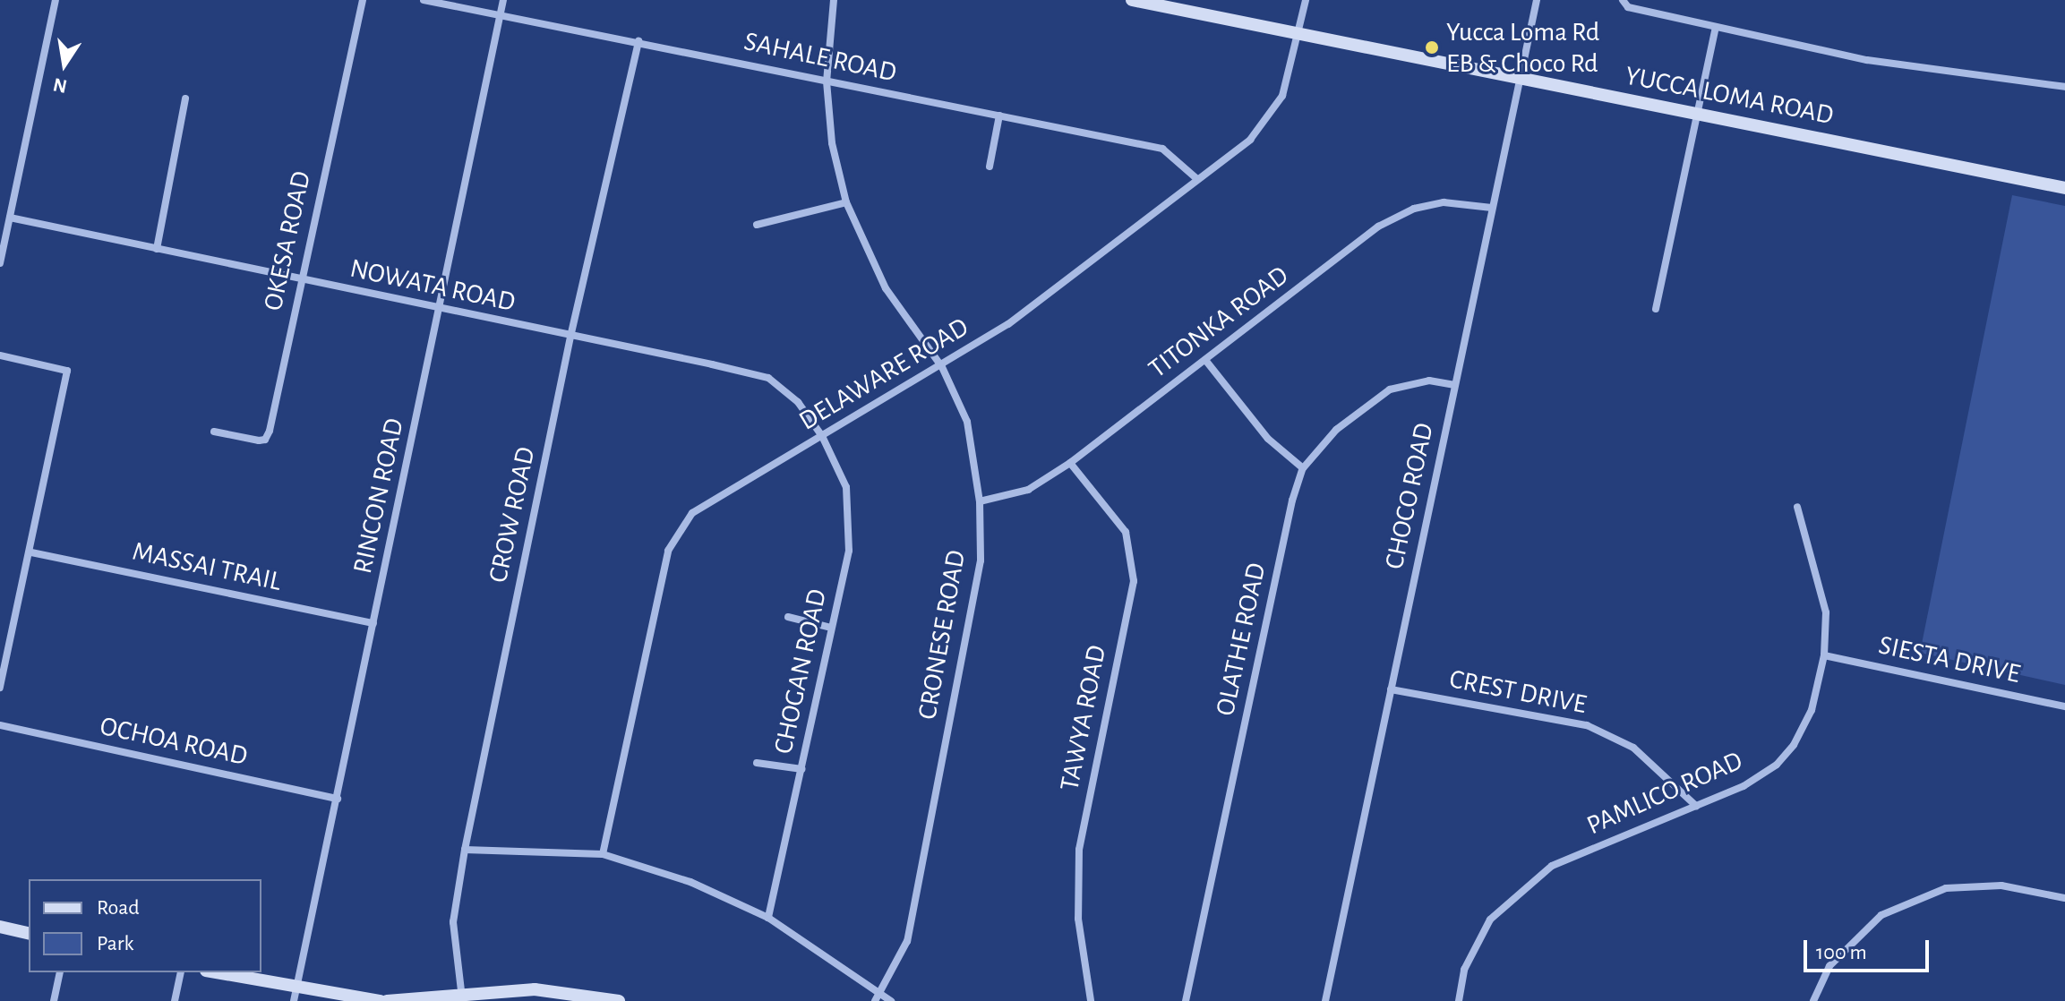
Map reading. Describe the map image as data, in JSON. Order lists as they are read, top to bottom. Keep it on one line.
{"streets":{"main road":["YUCCA LOMA ROAD"],"street":["SAHALE ROAD","OKESA ROAD","NOWATA ROAD","TITONKA ROAD","DELAWARE ROAD","RINCON ROAD","CHOCO ROAD","CROW ROAD","MASSAI TRAIL","CRONESE ROAD","OLATHE ROAD","SIESTA DRIVE","CHOGAN ROAD","CREST DRIVE","TAWYA ROAD","OCHOA ROAD","PAMLICO ROAD"]},"crossings":[["SAHALE ROAD","DELAWARE ROAD"],["SAHALE ROAD","RINCON ROAD"],["SAHALE ROAD","CROW ROAD"],["SAHALE ROAD","CRONESE ROAD"],["YUCCA LOMA ROAD","DELAWARE ROAD"],["YUCCA LOMA ROAD","CHOCO ROAD"],["OKESA ROAD","NOWATA ROAD"],["NOWATA ROAD","DELAWARE ROAD"],["NOWATA ROAD","RINCON ROAD"],["NOWATA ROAD","CROW ROAD"],["NOWATA ROAD","CHOGAN ROAD"],["TITONKA ROAD","CHOCO ROAD"],["TITONKA ROAD","CRONESE ROAD"],["TITONKA ROAD","TAWYA ROAD"],["DELAWARE ROAD","CRONESE ROAD"],["DELAWARE ROAD","CHOGAN ROAD"],["RINCON ROAD","MASSAI TRAIL"],["RINCON ROAD","OCHOA ROAD"],["CHOCO ROAD","OLATHE ROAD"],["CHOCO ROAD","CREST DRIVE"],["SIESTA DRIVE","PAMLICO ROAD"],["CREST DRIVE","PAMLICO ROAD"]],"places":["Yucca Loma Rd EB & Choco Rd"],"legend":["Road","Park"],"scale_bar":"100 m","north":"bottom"}
